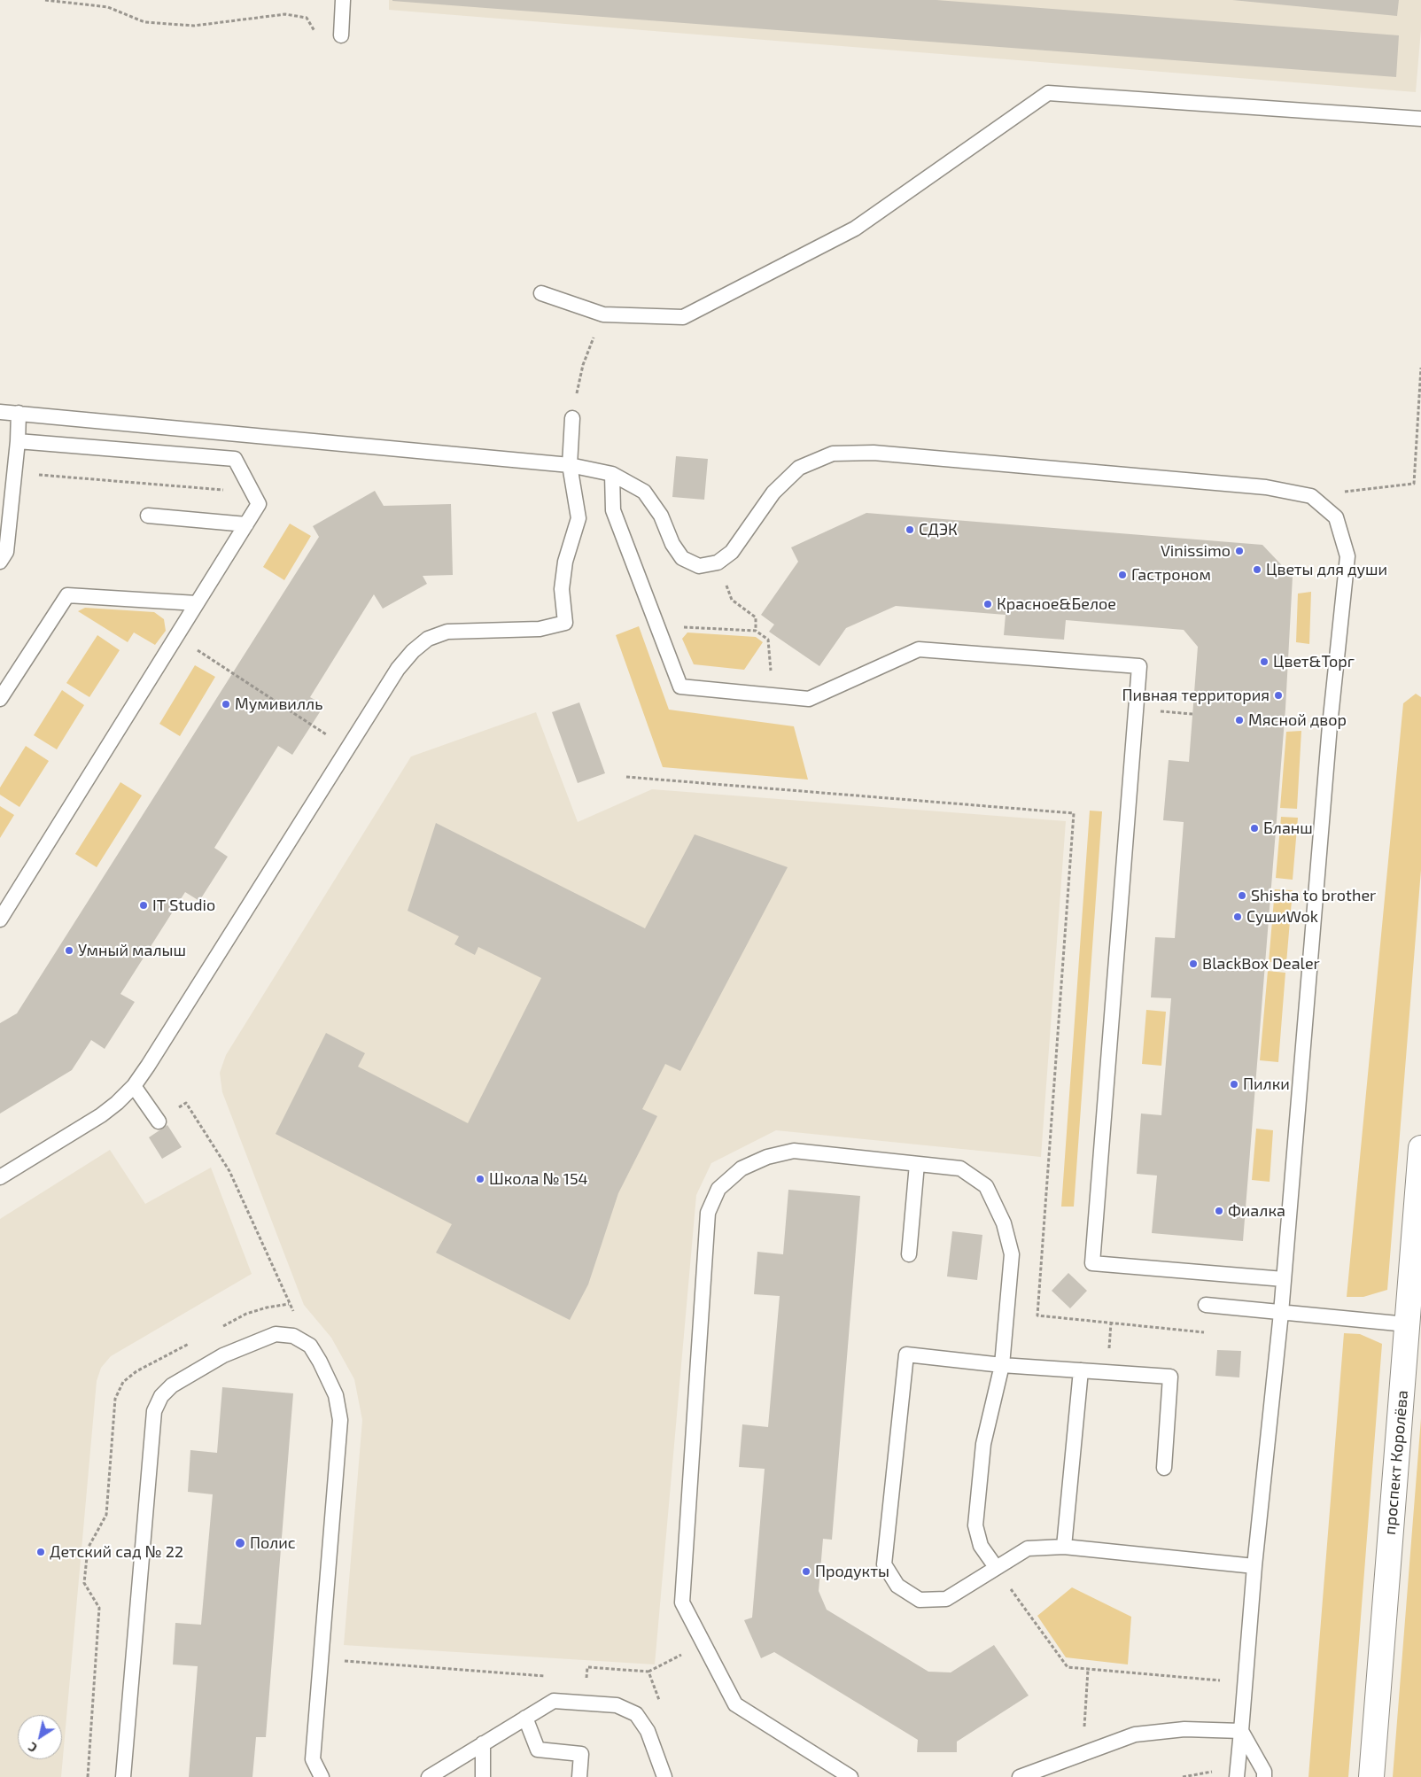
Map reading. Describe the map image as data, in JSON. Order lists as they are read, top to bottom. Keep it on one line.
{"streets":{"street":["проспект Королёва"]},"places":["СДЭК","Vinissimo","Цветы для души","Гастроном","Красное&Белое","Цвет&Торг","Пивная территория","Мумивилль","Мясной двор","Бланш","Shisha to brother","IT Studio","СушиWok","Умный малыш","BlackBox Dealer","Пилки","Школа № 154","Фиалка","Полис","Детский сад № 22","Продукты"],"north":"bottom left"}
